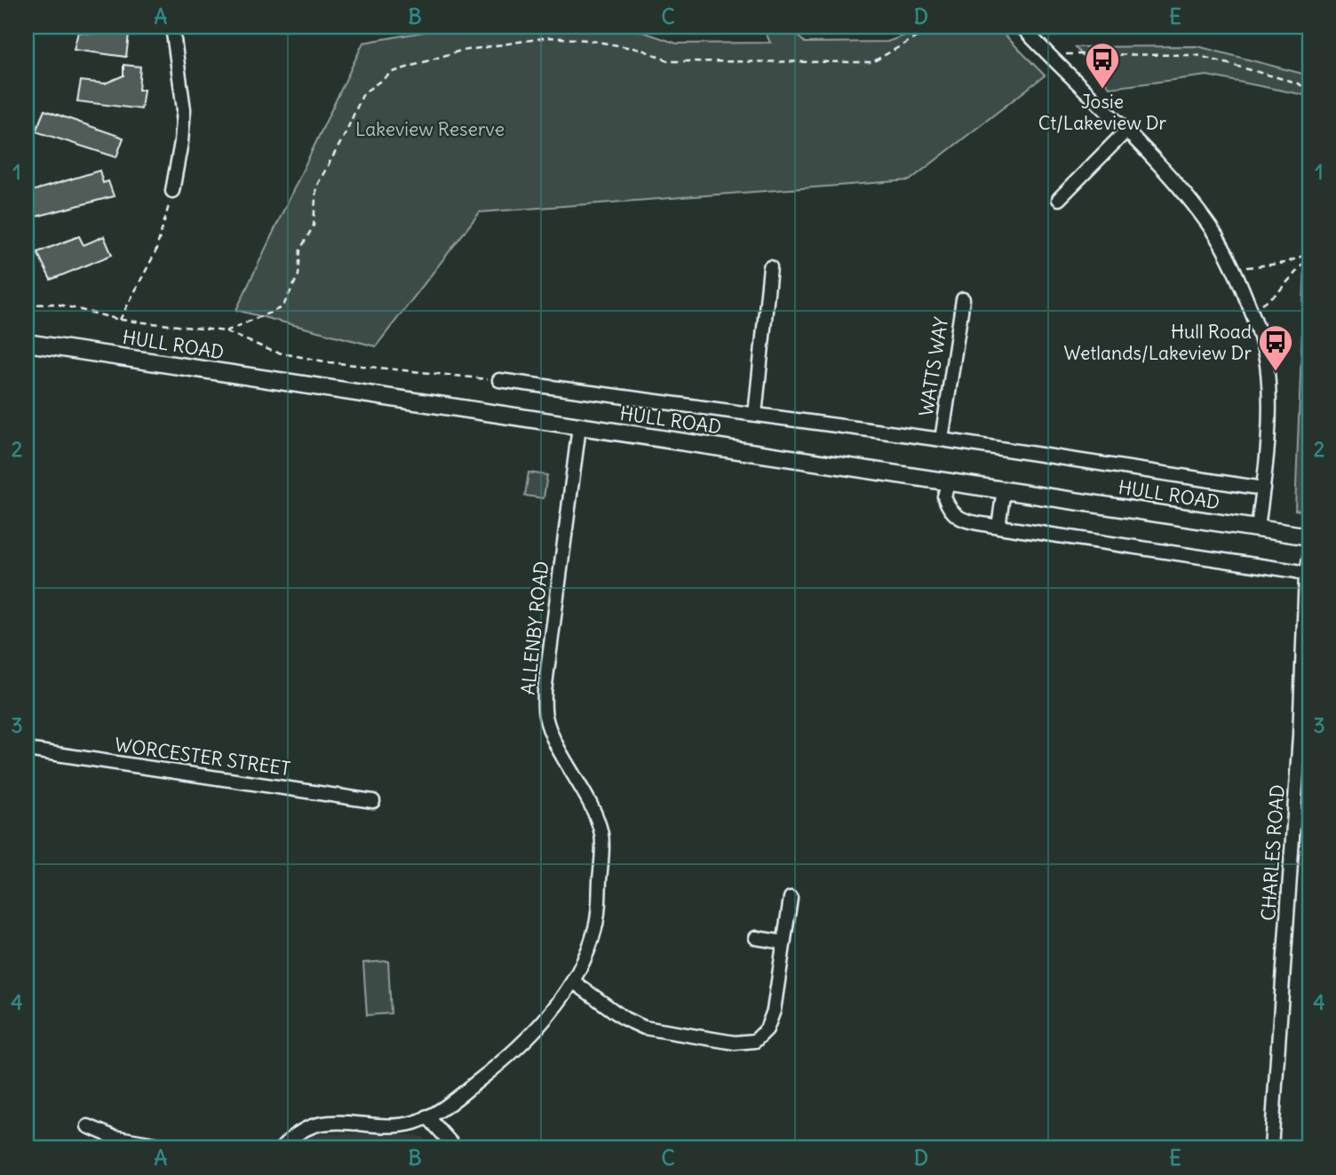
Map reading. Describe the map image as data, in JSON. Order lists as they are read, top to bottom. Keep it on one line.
{"streets":{"main road":["HULL ROAD"],"street":["WATTS WAY","ALLENBY ROAD","WORCESTER STREET","CHARLES ROAD"]},"crossings":[["HULL ROAD","WATTS WAY"],["HULL ROAD","ALLENBY ROAD"]],"parks":["Lakeview Reserve"],"places":{"bus stop":["Josie Ct/Lakeview Dr","Hull Road Wetlands/Lakeview Dr"]},"grid":{"columns":["A","B","C","D","E"],"rows":["1","2","3","4"]}}
